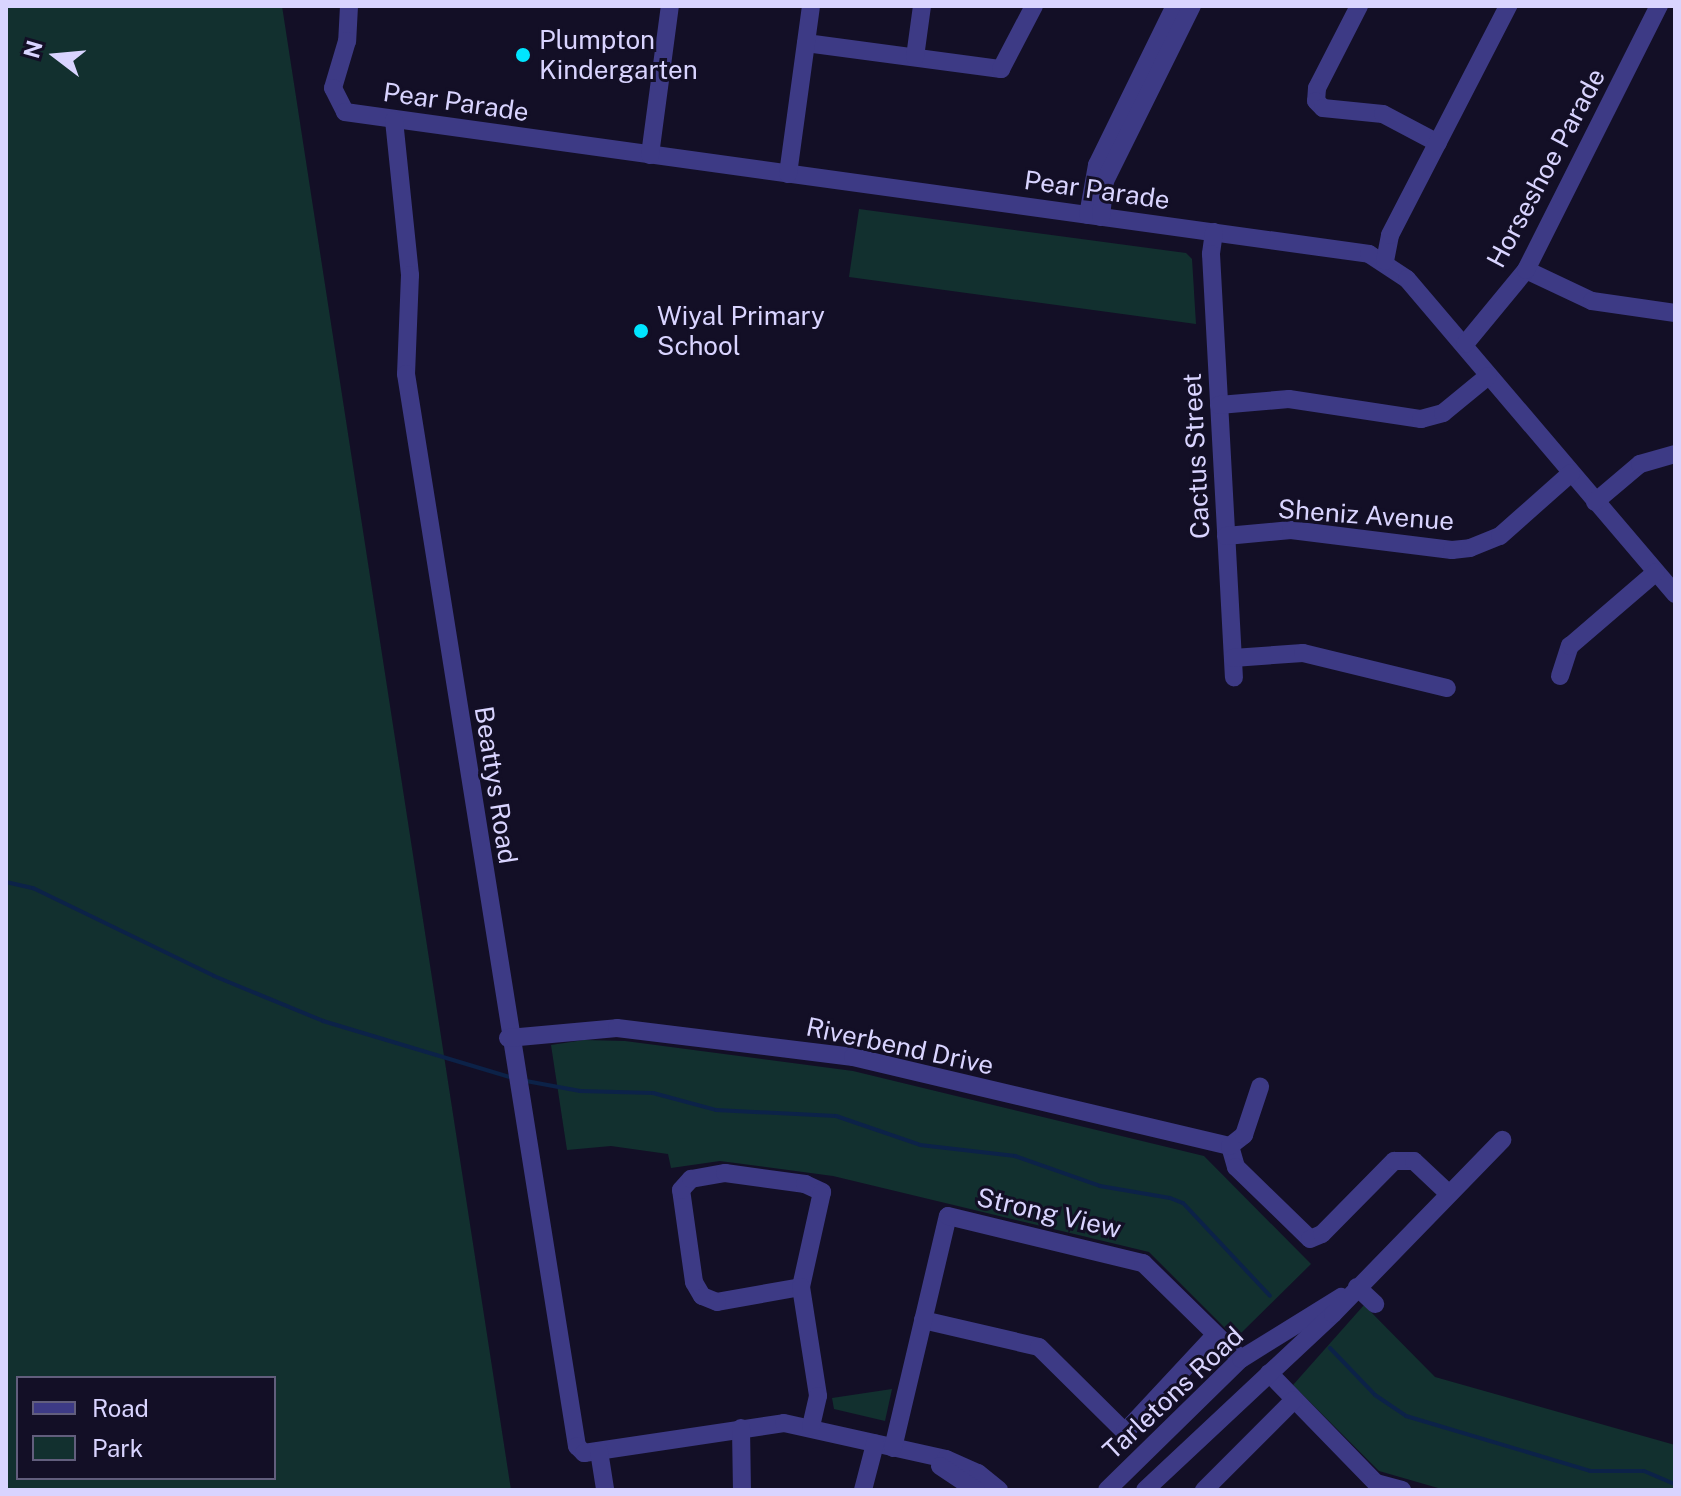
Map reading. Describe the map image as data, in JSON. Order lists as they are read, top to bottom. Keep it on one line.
{"streets":{"street":["Pear Parade","Horseshoe Parade","Cactus Street","Sheniz Avenue","Beattys Road","Riverbend Drive","Strong View","Tarletons Road"]},"crossings":[["Pear Parade","Cactus Street"],["Pear Parade","Beattys Road"],["Cactus Street","Sheniz Avenue"],["Beattys Road","Riverbend Drive"],["Strong View","Tarletons Road"]],"places":["Plumpton Kindergarten","Wiyal Primary School"],"legend":["Road","Park"],"north":"left"}
